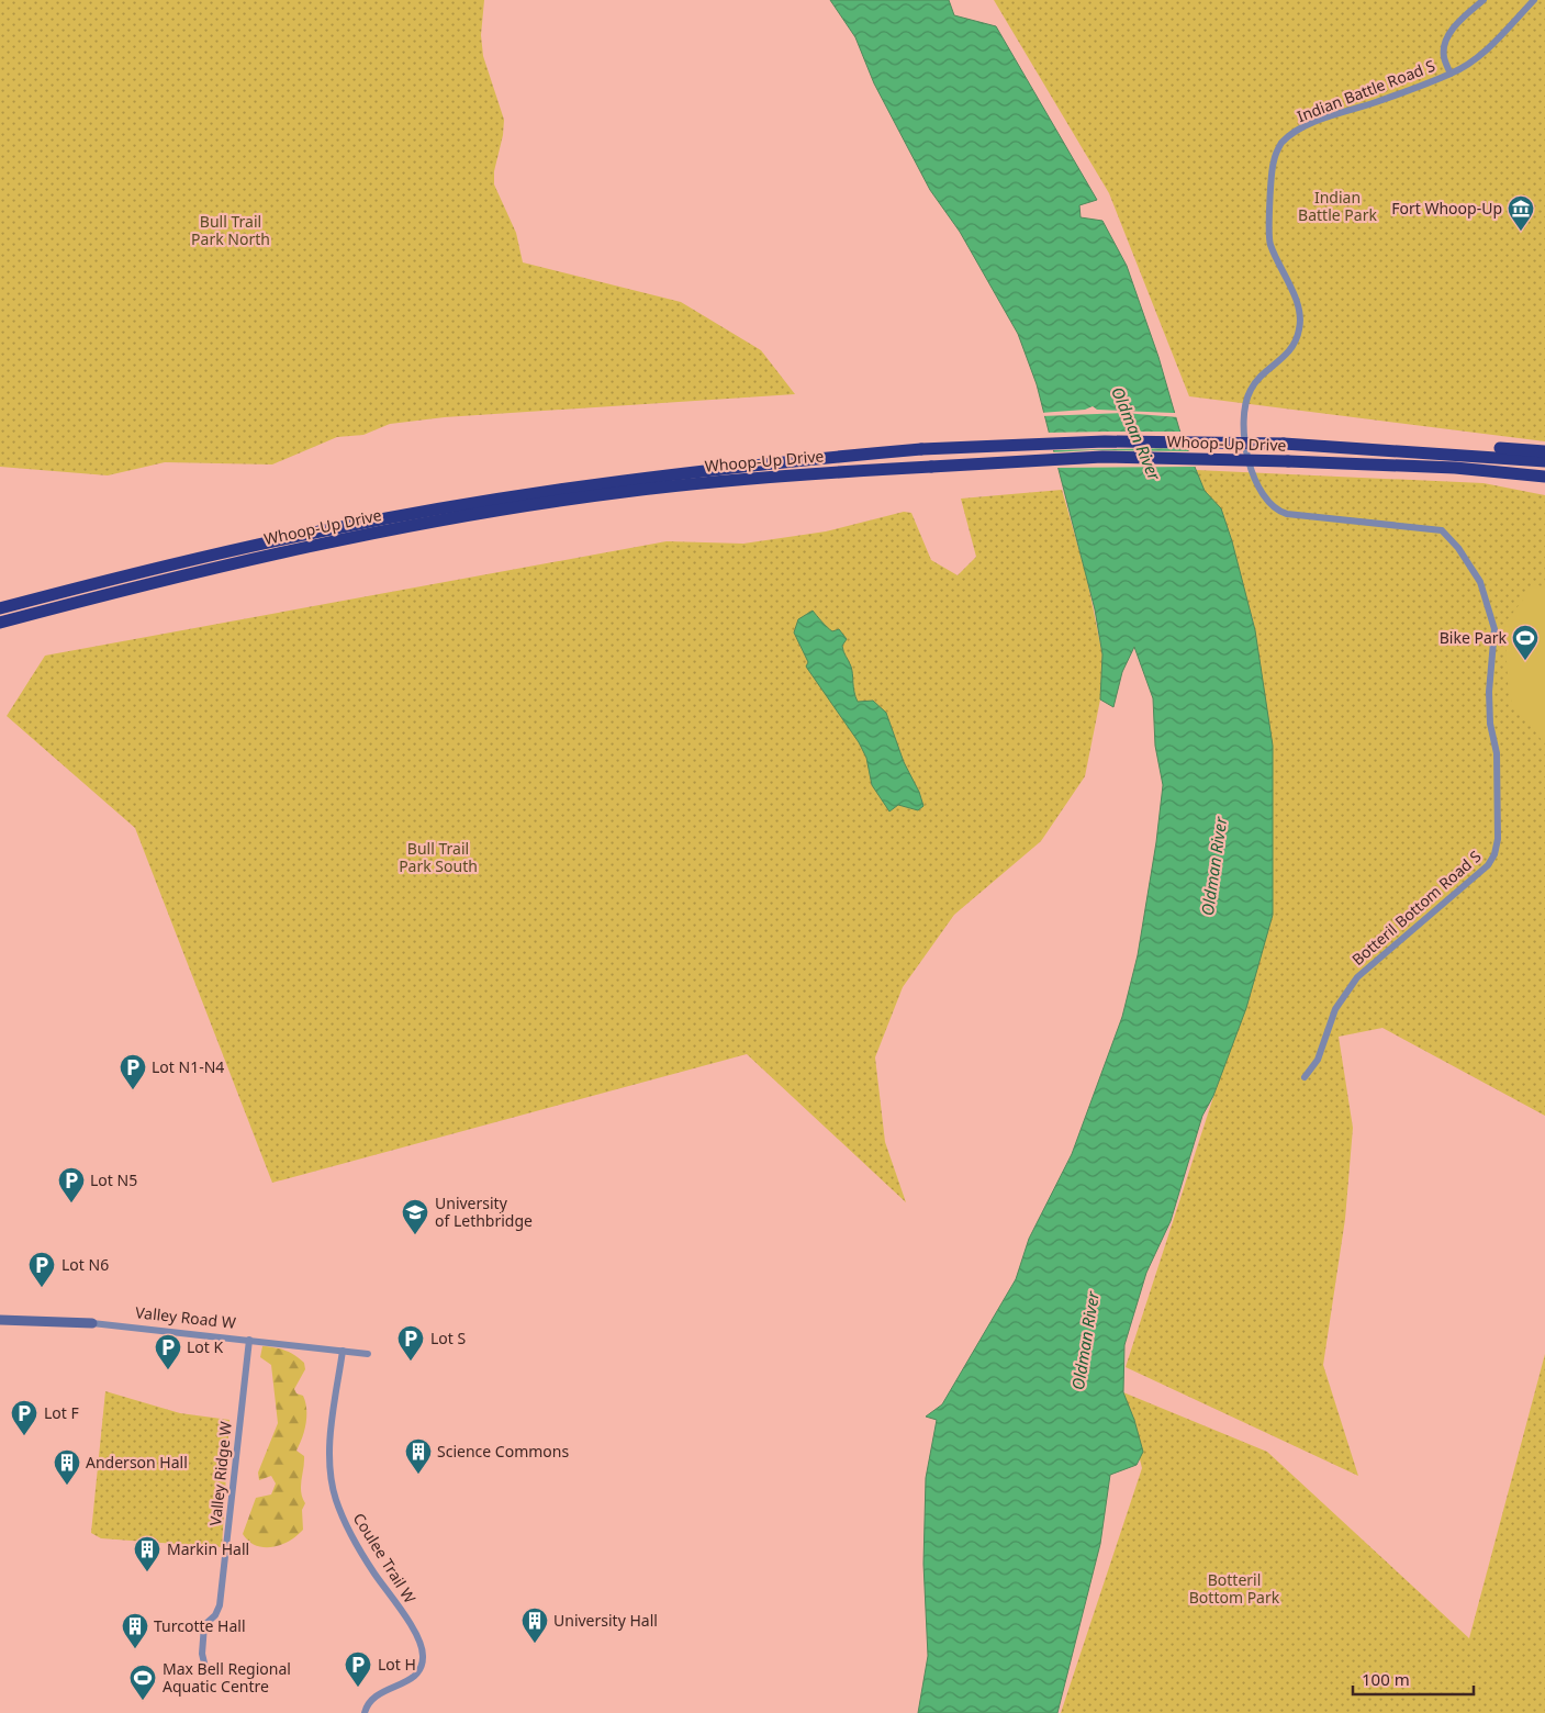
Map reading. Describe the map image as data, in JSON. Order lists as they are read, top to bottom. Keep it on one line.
{"streets":{"highway":["Whoop-Up Drive"],"street":["Indian Battle Road S","Botteril Bottom Road S","Valley Road W","Valley Ridge W","Coulee Trail W"]},"crossings":[["Indian Battle Road S","Botteril Bottom Road S"],["Valley Road W","Valley Ridge W"],["Valley Road W","Coulee Trail W"]],"water":["Oldman River"],"parks":["Indian Battle Park","Bull Trail Park North","Bull Trail Park South","Botteril Bottom Park"],"places":{"museum":["Fort Whoop-Up"],"sports":["Bike Park","Max Bell Regional Aquatic Centre"],"parking":["Lot N1-N4","Lot N5","Lot N6","Lot S","Lot K","Lot F","Lot H"],"school or university":["University of Lethbridge"],"building":["Science Commons","Anderson Hall","Markin Hall","University Hall","Turcotte Hall"]},"scale_bar":"100 m"}
